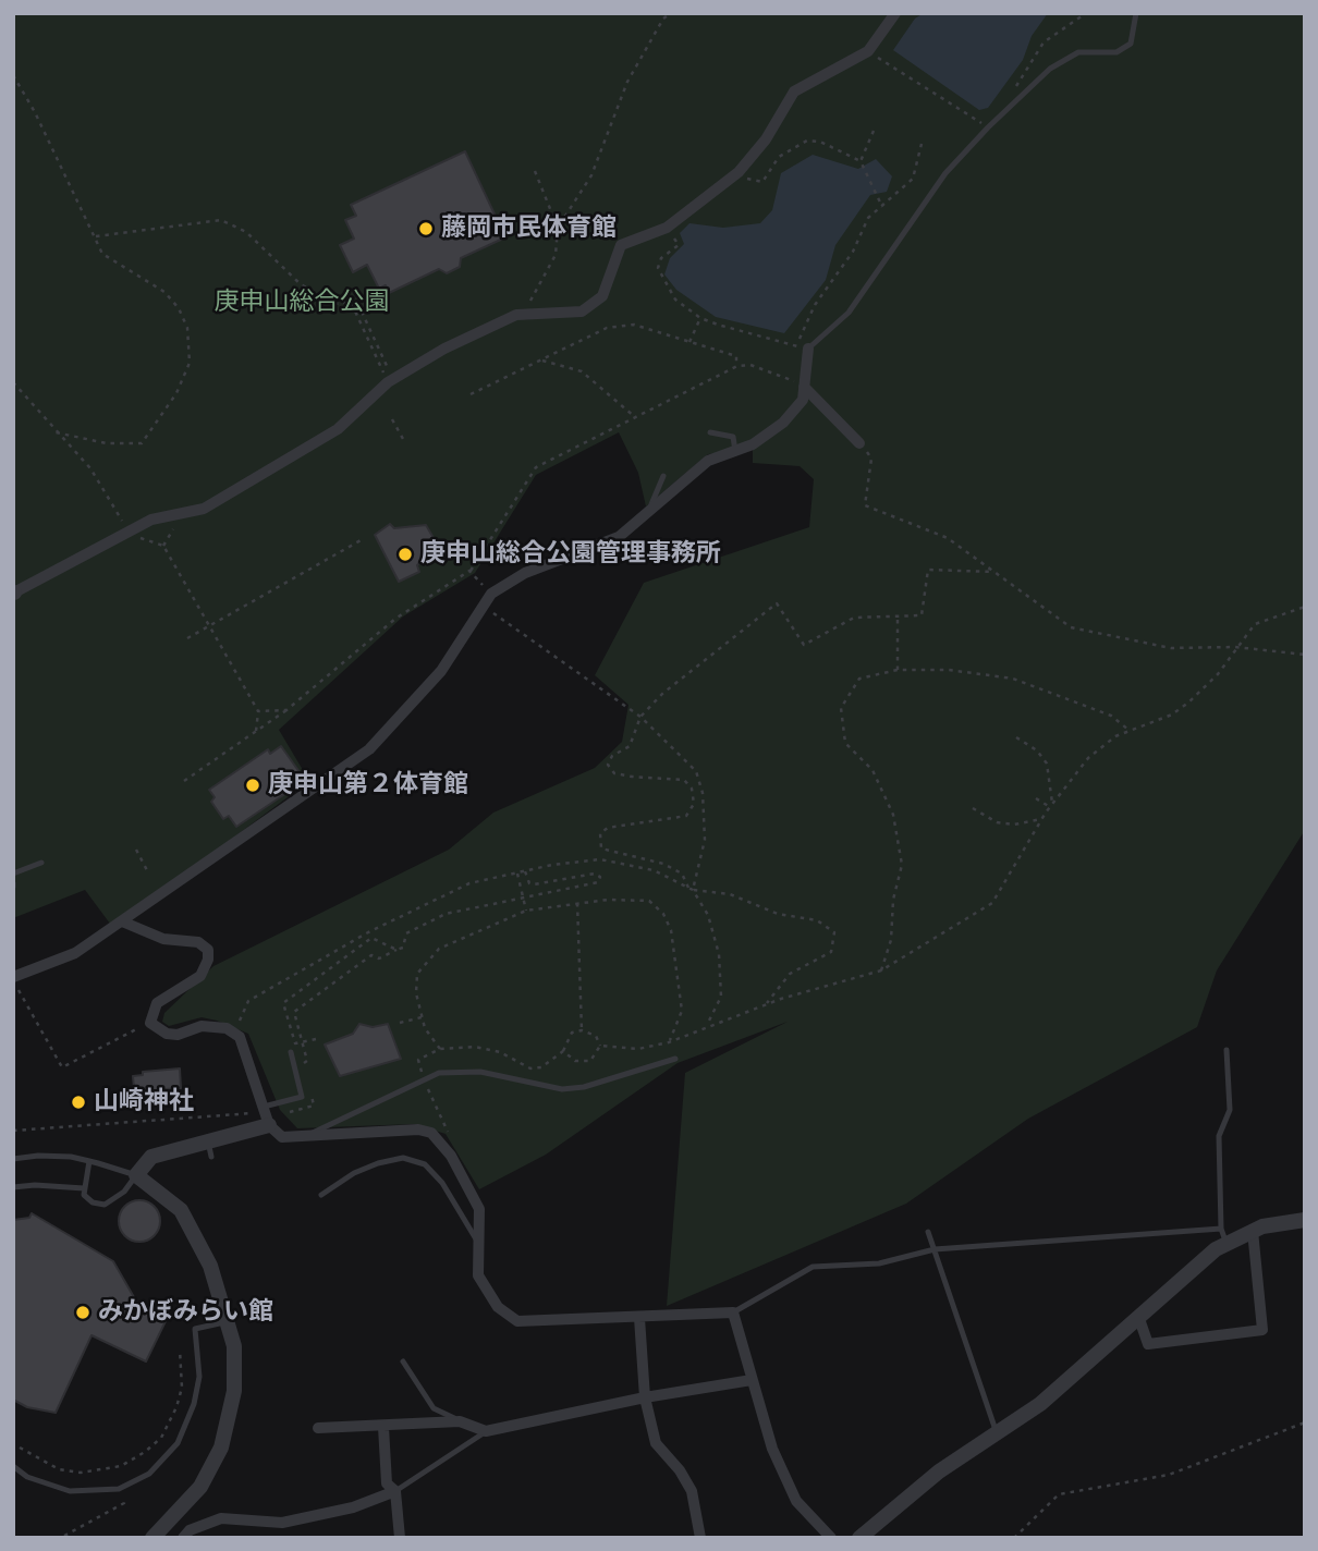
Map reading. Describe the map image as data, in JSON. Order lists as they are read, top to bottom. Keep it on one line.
{"parks":["庚申山総合公園"],"places":["藤岡市民体育館","庚申山総合公園管理事務所","庚申山第２体育館","山崎神社","みかぼみらい館"]}
